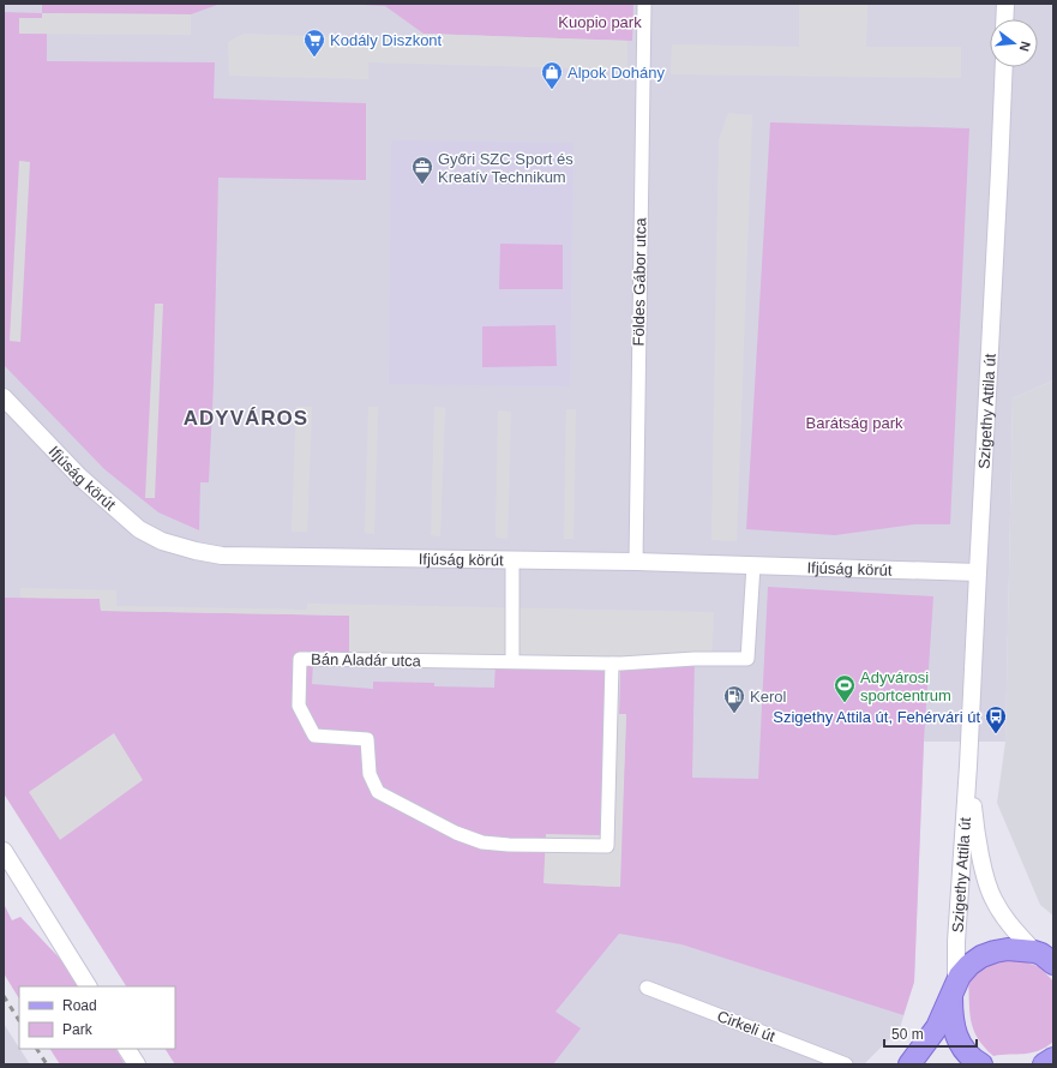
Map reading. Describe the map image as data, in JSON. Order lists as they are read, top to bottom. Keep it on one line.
{"streets":{"street":["Földes Gábor utca","Szigethy Attila út","Ifjúság körút","Bán Aladár utca","Cirkeli út"]},"crossings":[["Földes Gábor utca","Ifjúság körút"],["Szigethy Attila út","Ifjúság körút"],["Ifjúság körút","Bán Aladár utca"]],"districts":["ADYVÁROS"],"parks":["Kuopio park","Barátság park"],"places":{"supermarket":["Kodály Diszkont"],"shop":["Alpok Dohány"],"office":["Győri SZC Sport és Kreatív Technikum"],"sports":["Adyvárosi sportcentrum"],"fuel station":["Kerol"],"bus stop":["Szigethy Attila út, Fehérvári út"]},"legend":["Road","Park"],"scale_bar":"50 m","north":"right"}
